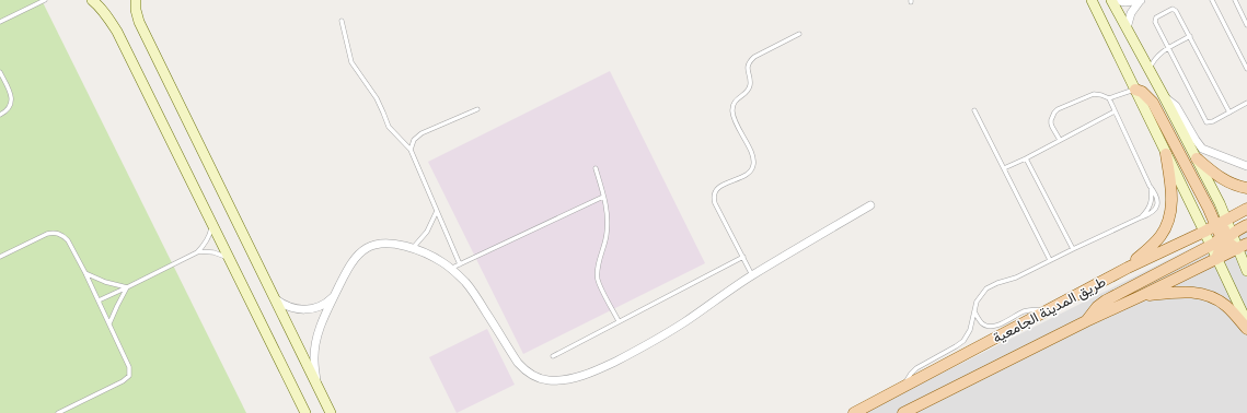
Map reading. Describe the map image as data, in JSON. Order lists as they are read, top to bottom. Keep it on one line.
{"streets":{"main road":["طريق المدينة الجامعية"]}}
